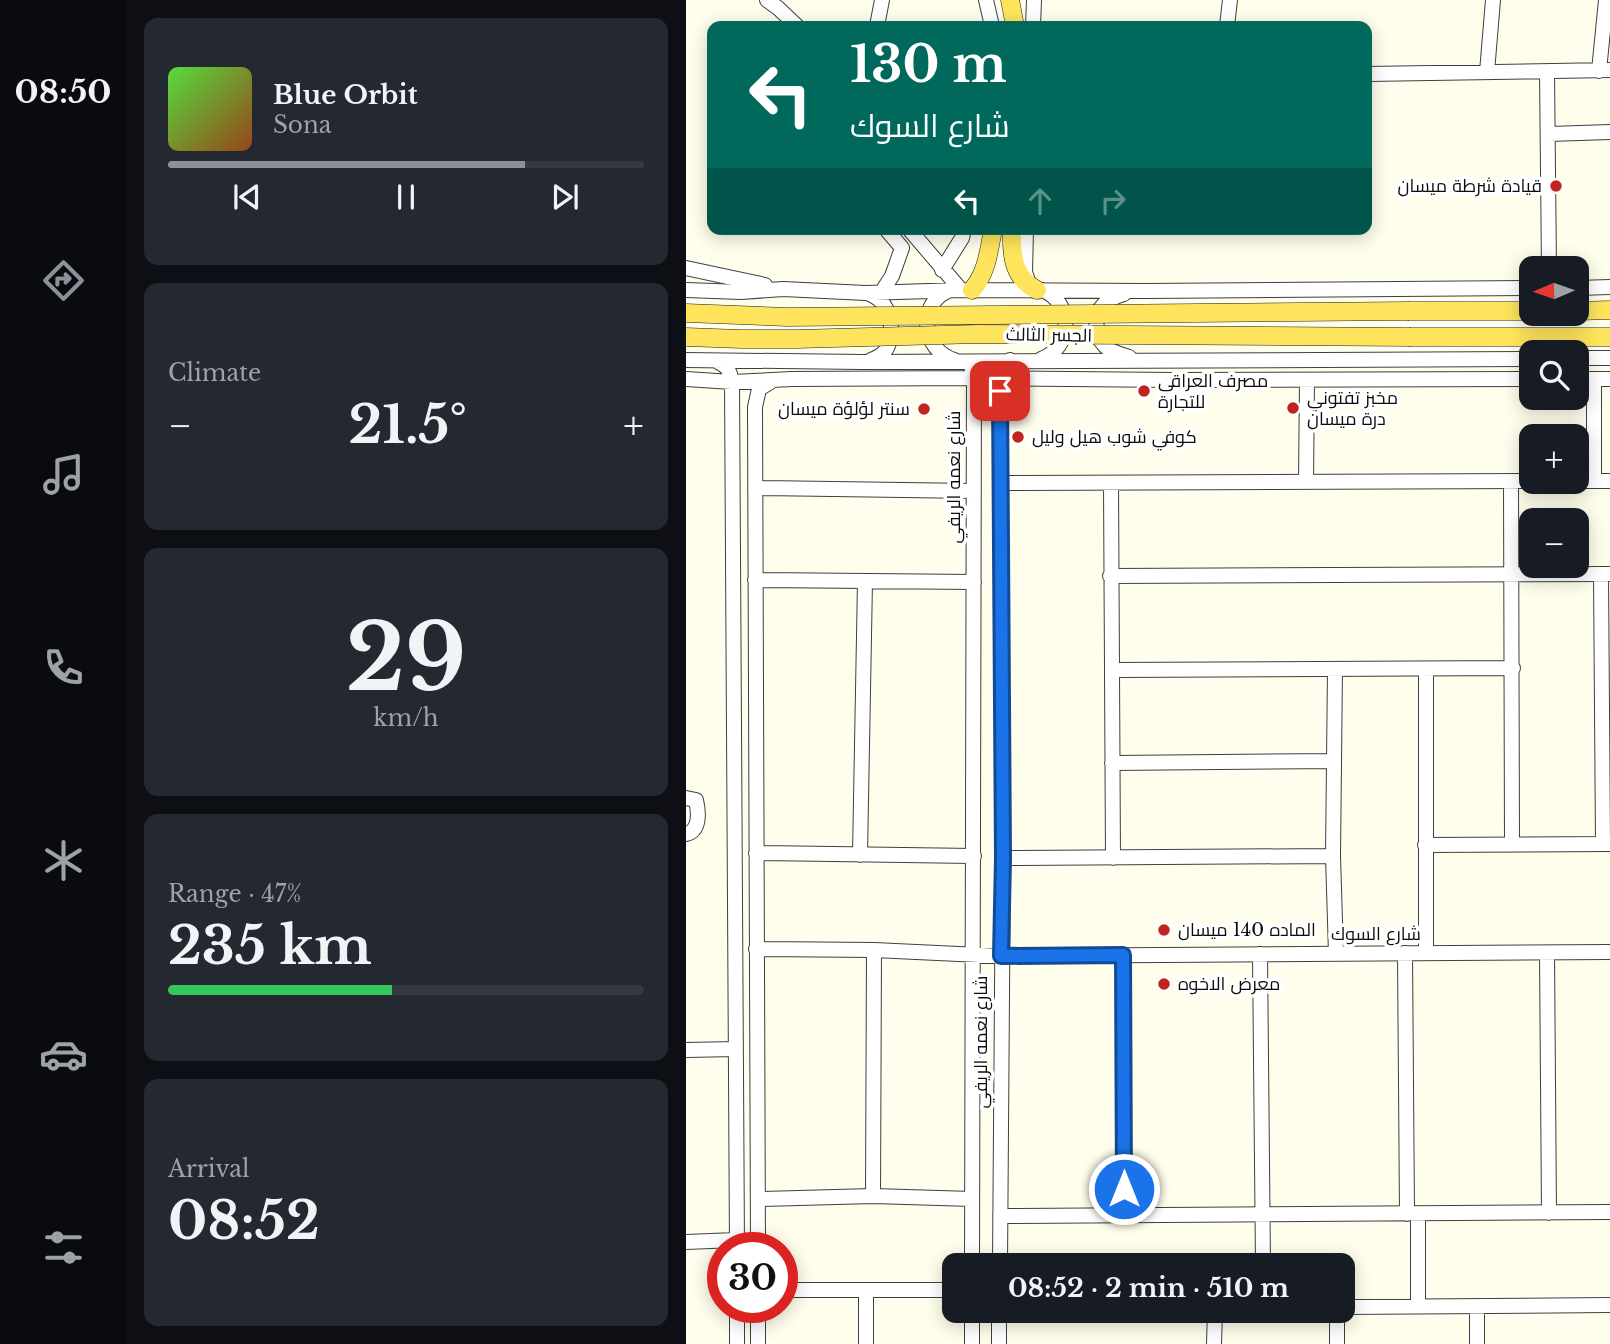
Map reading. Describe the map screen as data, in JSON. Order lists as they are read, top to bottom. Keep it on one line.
{"streets":{"main road":["الجسر الثالث"],"street":["شارع نعمه الريفي","شارع السوك"]},"crossings":[["شارع نعمه الريفي","شارع السوك"]],"places":["قيادة شرطة ميسان","مصرف العراقي للتجارة","مخبز تفتوني درة ميسان","سنتر لؤلؤة ميسان","كوفي شوب هيل وليل","الماده 140 ميسان","معرض الاخوه"],"north":"left","page":{"tabs":"08:50","turn":["130 m","شارع السوك"],"song":["Blue Orbit","Sona"],"map_buttons":["+","−"],"tile":["Climate",["29","km/h"],["Range · 47%","235 km"],["Arrival","08:52"]],"heat":["−","21.5°","+"],"limit":"30","trip":"08:52 · 2 min · 510 m"}}
